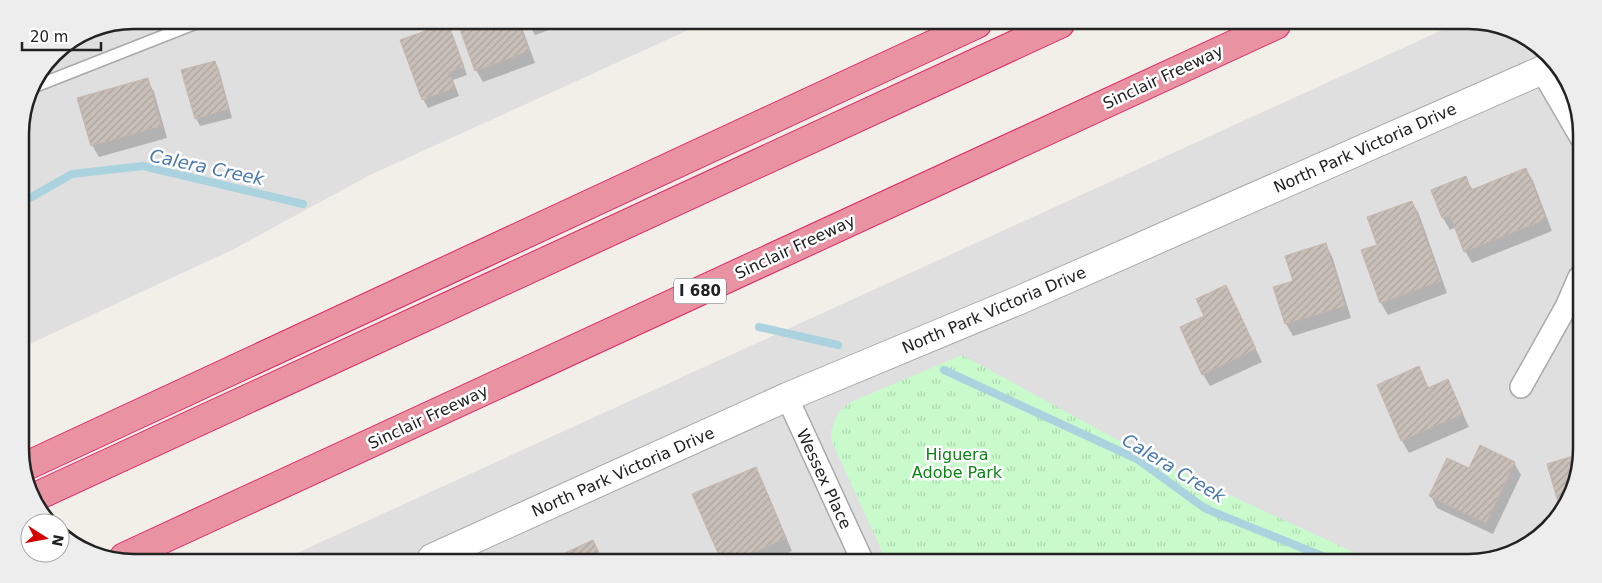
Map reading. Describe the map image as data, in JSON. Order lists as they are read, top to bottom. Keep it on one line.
{"streets":{"highway":["Sinclair Freeway","I 680"],"street":["North Park Victoria Drive","Wessex Place"]},"crossings":[["North Park Victoria Drive","Wessex Place"]],"water":["Calera Creek"],"parks":["Higuera Adobe Park"],"scale_bar":"20 m","north":"right"}
